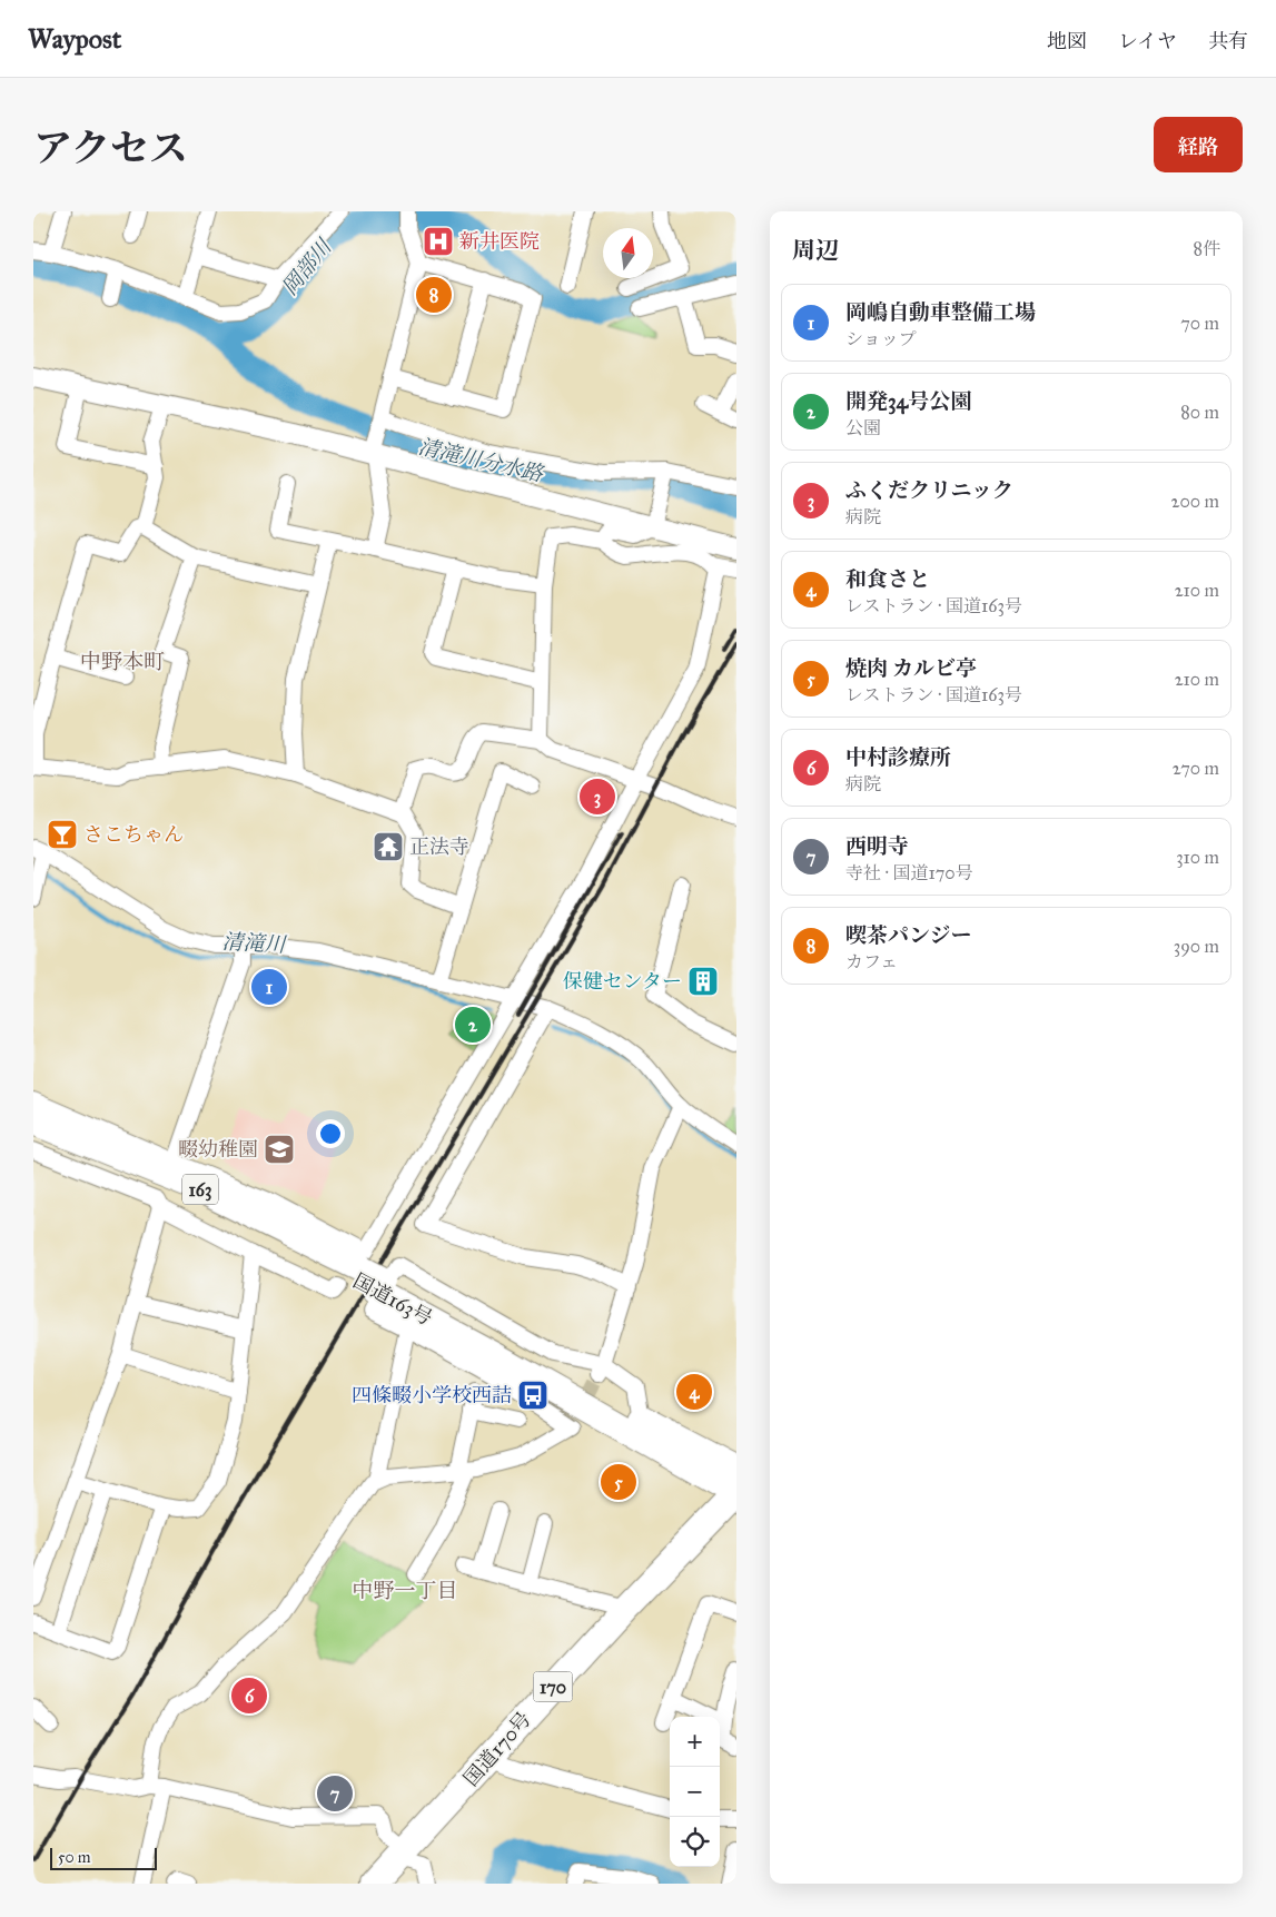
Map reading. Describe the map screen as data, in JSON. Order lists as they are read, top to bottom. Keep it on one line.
{"streets":{"highway":["163","国道163号","170","国道170号"]},"crossings":[["国道163号","国道170号"]],"districts":["中野本町","中野一丁目"],"water":["岡部川","清滝川分水路","清滝川"],"places":{"hospital":["新井医院"],"bar":["さこちゃん"],"temple":["正法寺"],"building":["保健センター"],"school or university":["畷幼稚園"],"bus stop":["四條畷小学校西詰"]},"scale_bar":"50 m","north":"top","page":{"header":"Waypost","nav":["地図","レイヤ","共有"],"title":"アクセス","buttons":"経路","heading":["周辺","8件"],"pins":["8","3","1","2","4","5","6","7"],"list":[{"mark":"1","name":"岡嶋自動車整備工場","note":"ショップ","value":"70 m"},{"mark":"2","name":"開発34号公園","note":"公園","value":"80 m"},{"mark":"3","name":"ふくだクリニック","note":"病院","value":"200 m"},{"mark":"4","name":"和食さと","note":"レストラン · 国道163号","value":"210 m"},{"mark":"5","name":"焼肉 カルビ亭","note":"レストラン · 国道163号","value":"210 m"},{"mark":"6","name":"中村診療所","note":"病院","value":"270 m"},{"mark":"7","name":"西明寺","note":"寺社 · 国道170号","value":"310 m"},{"mark":"8","name":"喫茶パンジー","note":"カフェ","value":"390 m"}],"map_buttons":["+","−"],"scale":"50 m"}}
